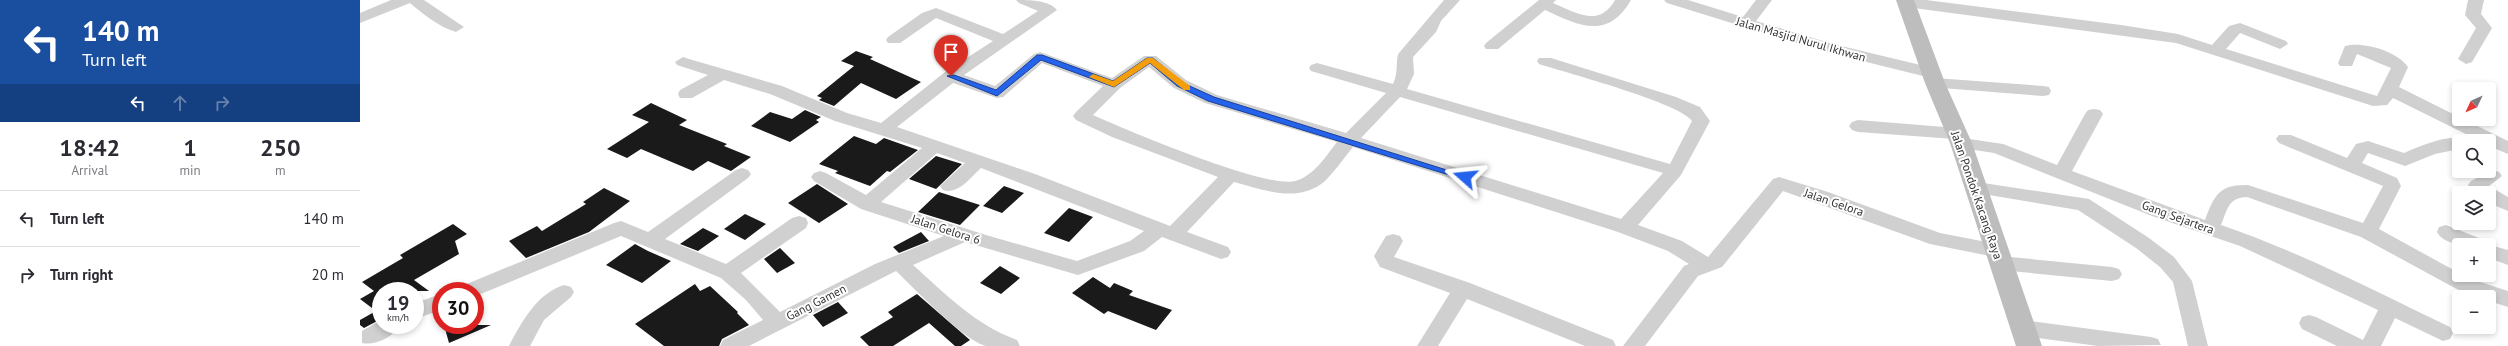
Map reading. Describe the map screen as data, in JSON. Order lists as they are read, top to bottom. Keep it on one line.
{"streets":{"main road":["Jalan Pondok Kacang Raya"],"street":["Jalan Masjid Nurul Ikhwan","Jalan Gelora","Gang Sejartera","Jalan Gelora 6","Gang Gamen"]},"crossings":[["Jalan Masjid Nurul Ikhwan","Jalan Pondok Kacang Raya"],["Jalan Pondok Kacang Raya","Jalan Gelora"],["Jalan Pondok Kacang Raya","Gang Sejartera"],["Jalan Gelora 6","Gang Gamen"]],"north":"bottom left","page":{"turn":["140 m","Turn left"],"map_buttons":["+","−"],"eta":["18:42","Arrival","1","min","250","m"],"list":[{"name":"Turn left","value":"140 m"},{"name":"Turn right","value":"20 m"}],"speed":"19 km/h","limit":"30"}}
